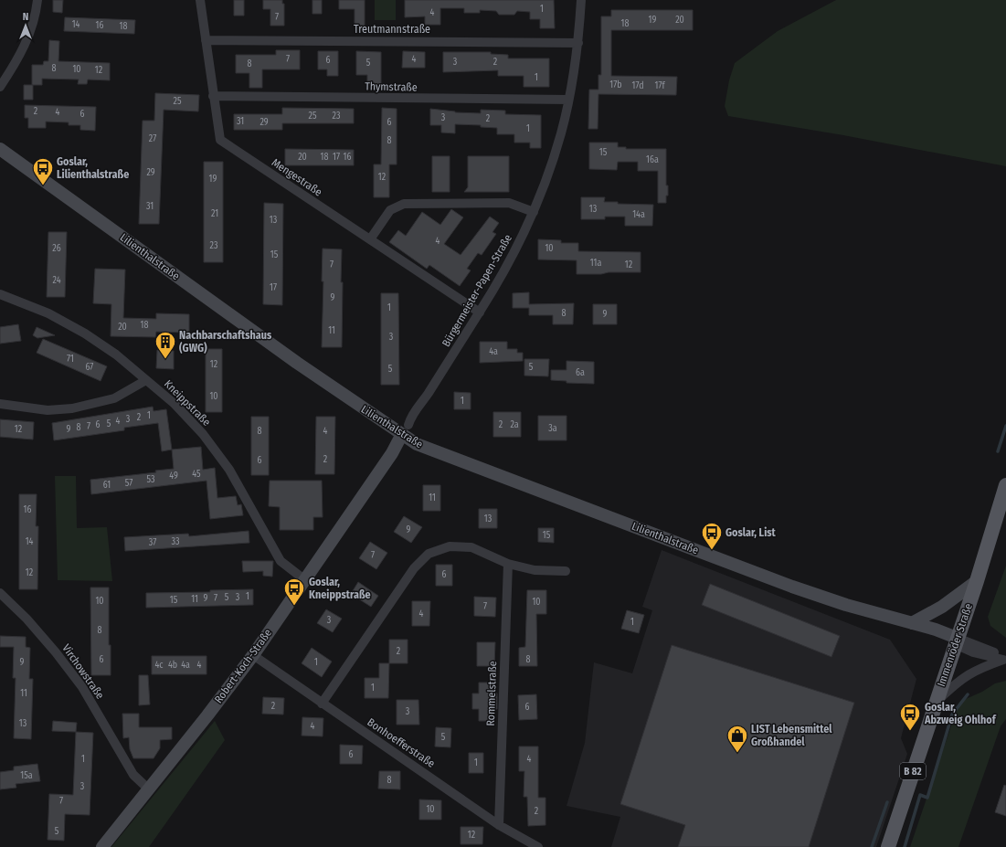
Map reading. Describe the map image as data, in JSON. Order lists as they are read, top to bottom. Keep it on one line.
{"streets":{"main road":["Immenröder Straße","B 82"],"street":["Treutmannstraße","Thymstraße","Mengestraße","Lilienthalstraße","Bürgermeister-Papen-Straße","Kneippstraße","Robert-Koch-Straße","Virchowstraße","Rommelstraße","Bonhoefferstraße"]},"crossings":[["Treutmannstraße","Mengestraße"],["Treutmannstraße","Bürgermeister-Papen-Straße"],["Thymstraße","Mengestraße"],["Thymstraße","Bürgermeister-Papen-Straße"],["Mengestraße","Bürgermeister-Papen-Straße"],["Lilienthalstraße","Bürgermeister-Papen-Straße"],["Lilienthalstraße","Immenröder Straße"],["Lilienthalstraße","Robert-Koch-Straße"],["Bürgermeister-Papen-Straße","Robert-Koch-Straße"],["Kneippstraße","Robert-Koch-Straße"],["Robert-Koch-Straße","Virchowstraße"],["Robert-Koch-Straße","Bonhoefferstraße"],["Rommelstraße","Bonhoefferstraße"]],"places":{"bus stop":["Goslar, Lilienthalstraße","Goslar, List","Goslar, Kneippstraße","Goslar, Abzweig Ohlhof"],"building":["Nachbarschaftshaus (GWG)"],"shop":["LIST Lebensmittel Großhandel"]},"house_numbers":["1","4","7","19","20","18","14","16","18","7","4","6","3","2","5","8","8","10","12","1","17b","17d","17f","25","2","4","6","25","23","3","2","31","29","6","1","27","8","15","20","18","17","16","16a","29","12","19","31","13","21","14a","13","4","23","26","10","15","11a","7","12","24","17","9","1","8","9","18","20","11","3","4a","71","12","67","5","5","6a","10","1","1","2","3","4","5","6","2","2a","7","8","3a","12","9","8","4","2","6","45","49","53","57","61","11","16","13","9","15","14","33","37","7","12","6","1","5","3","9","7","11","15","10","10","7","4","3","1","8","2","6","8","9","1","4c","4b","4a","4","1","11","2","6","3","13","4","5","6","1","4","1","15a","8","3","7","10","2","5","12"],"north":"top"}
